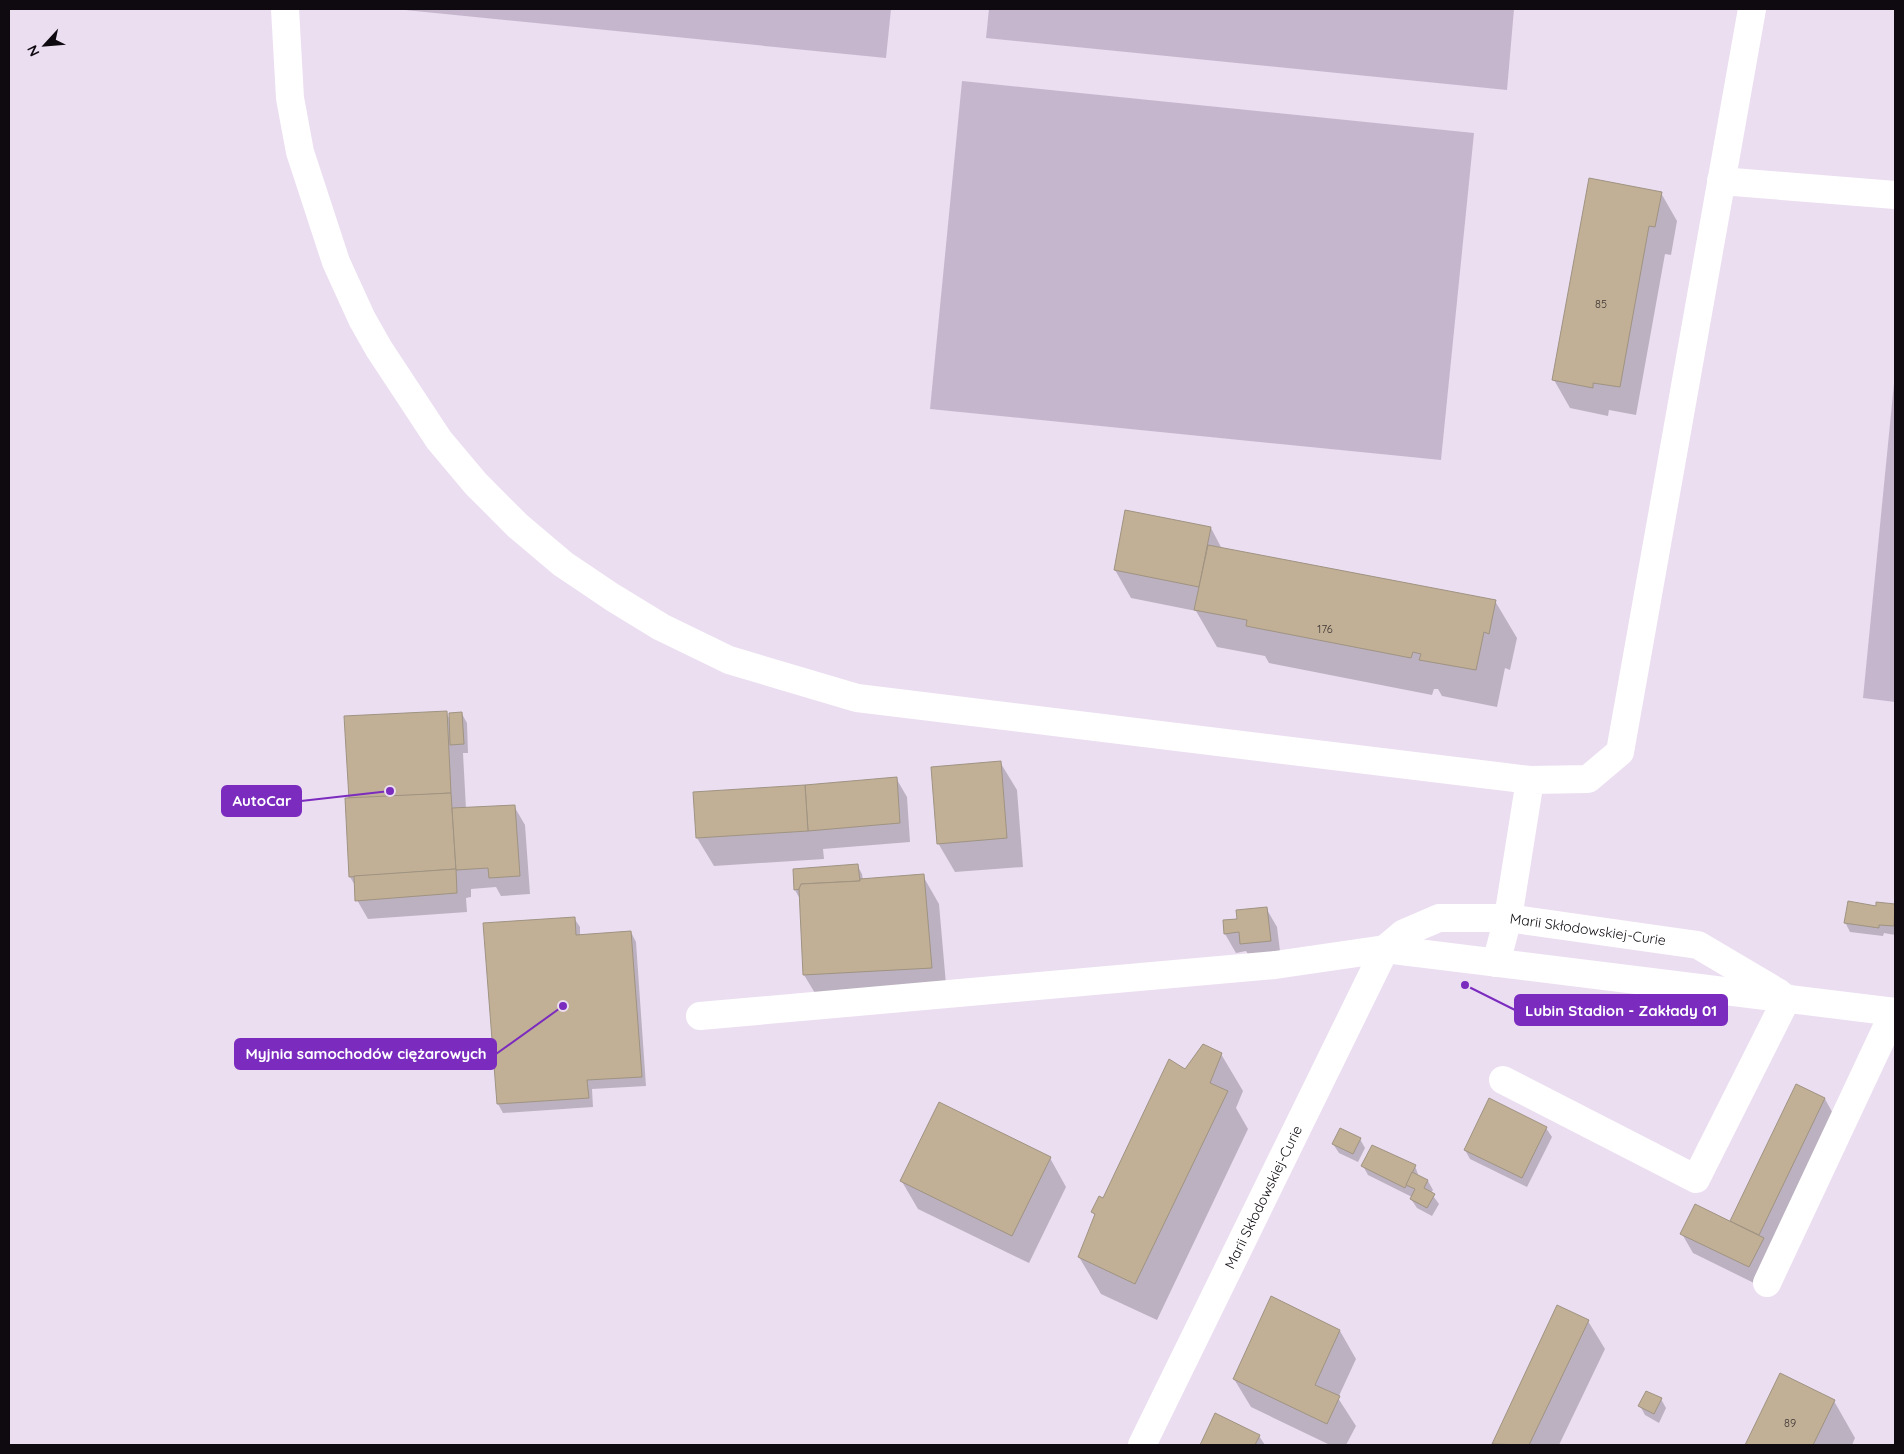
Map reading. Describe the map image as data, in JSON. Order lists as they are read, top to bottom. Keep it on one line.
{"streets":{"street":["Marii Skłodowskiej-Curie"]},"places":["AutoCar","Lubin Stadion - Zakłady 01","Myjnia samochodów ciężarowych"],"house_numbers":["85","176","89"],"north":"bottom left"}
